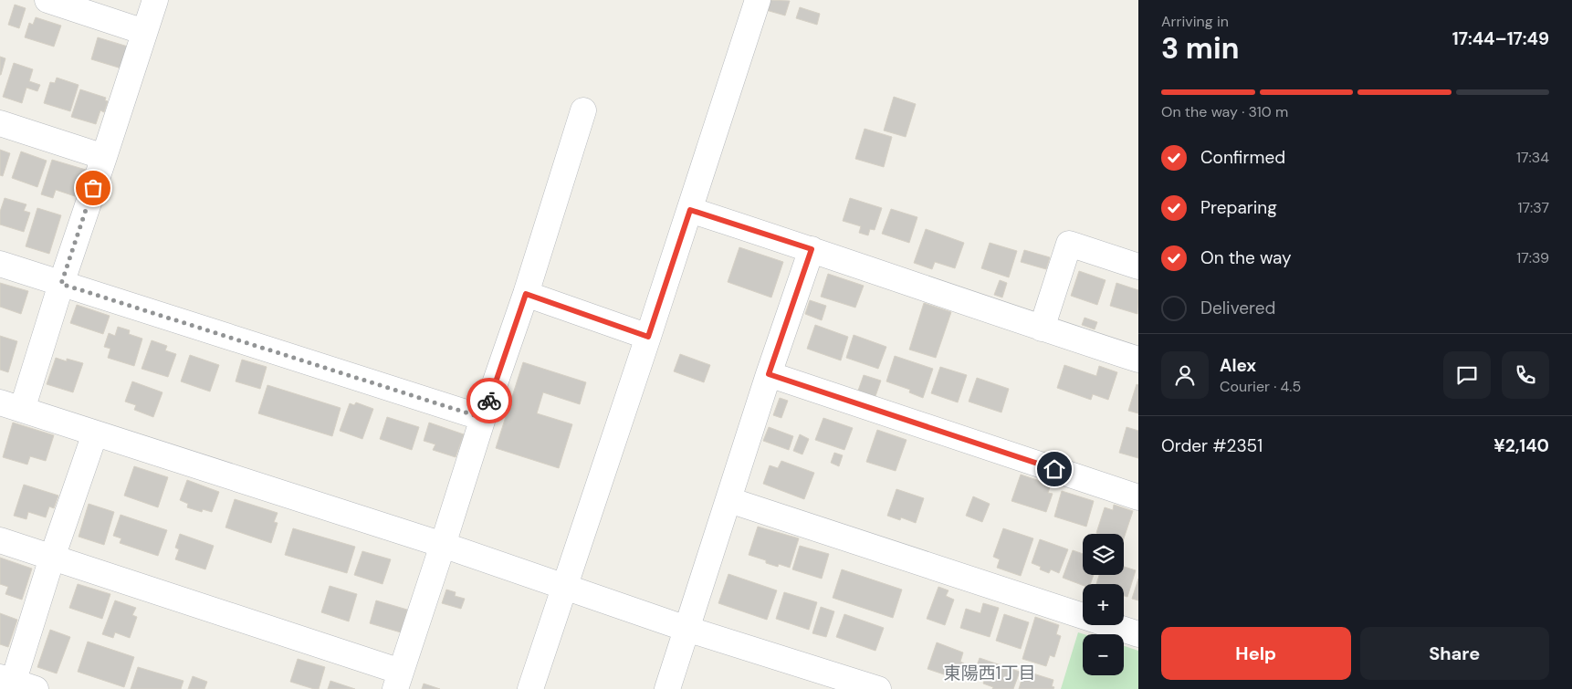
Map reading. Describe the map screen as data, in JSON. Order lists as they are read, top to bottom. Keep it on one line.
{"districts":["東陽西1丁目"],"page":{"heading":["3 min","Arriving in","17:44–17:49"],"panel":["Alex","Courier · 4.5","Order #2351","¥2,140"],"bar":"On the way · 310 m","list":[["Confirmed","17:34"],["Preparing","17:37"],["On the way","17:39"],"Delivered"],"map_buttons":["+","−"],"buttons":["Help","Share"]}}
